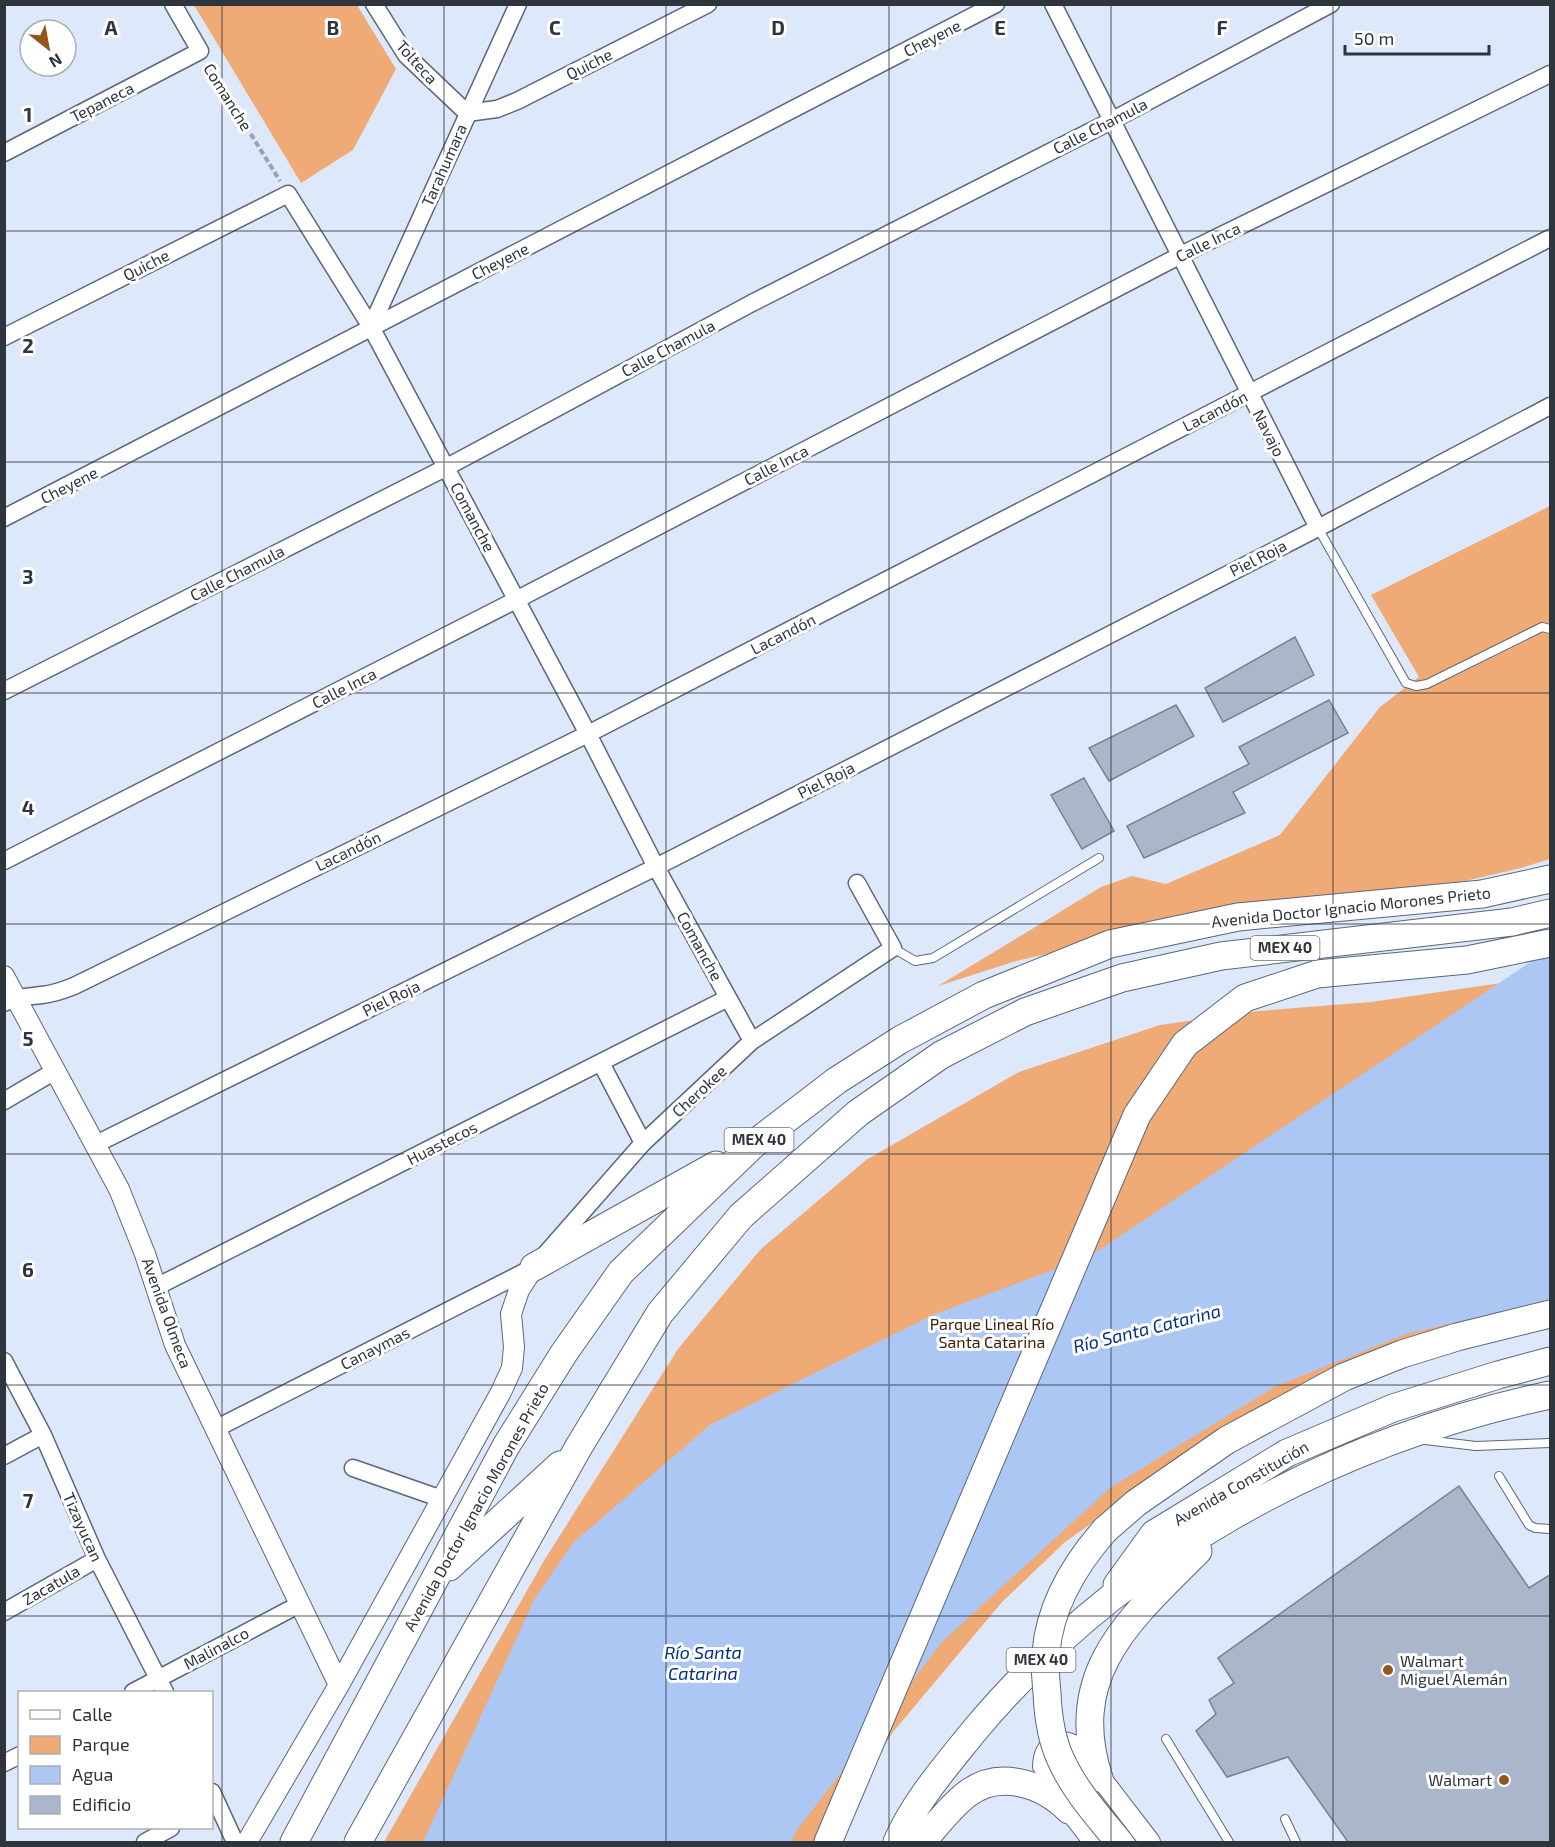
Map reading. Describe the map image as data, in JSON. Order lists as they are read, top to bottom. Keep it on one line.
{"streets":{"highway":["Avenida Doctor Ignacio Morones Prieto","MEX 40","Avenida Constitución"],"street":["Cheyene","Tolteca","Quiche","Comanche","Tepaneca","Calle Chamula","Tarahumara","Calle Inca","Lacandón","Navajo","Piel Roja","Cherokee","Huastecos","Avenida Olmeca","Canaymas","Tizayucan","Zacatula","Malinalco"]},"crossings":[["Cheyene","Comanche"],["Cheyene","Tarahumara"],["Tolteca","Quiche"],["Tolteca","Tarahumara"],["Quiche","Comanche"],["Quiche","Tarahumara"],["Comanche","Tepaneca"],["Comanche","Calle Chamula"],["Comanche","Tarahumara"],["Comanche","Calle Inca"],["Comanche","Lacandón"],["Comanche","Piel Roja"],["Comanche","Cherokee"],["Comanche","Huastecos"],["Calle Chamula","Navajo"],["Calle Inca","Navajo"],["Lacandón","Navajo"],["Lacandón","Avenida Olmeca"],["Navajo","Piel Roja"],["Piel Roja","Avenida Olmeca"],["Avenida Doctor Ignacio Morones Prieto","Cherokee"],["Avenida Doctor Ignacio Morones Prieto","Avenida Olmeca"],["Avenida Doctor Ignacio Morones Prieto","Canaymas"],["MEX 40","Avenida Constitución"],["Cherokee","Canaymas"],["Huastecos","Avenida Olmeca"],["Avenida Olmeca","Canaymas"],["Avenida Olmeca","Malinalco"],["Tizayucan","Zacatula"],["Tizayucan","Malinalco"]],"water":["Río Santa Catarina"],"parks":["Parque Lineal Río Santa Catarina"],"places":["Walmart Miguel Alemán","Walmart"],"legend":["Calle","Parque","Agua","Edificio"],"scale_bar":"50 m","north":"bottom right","grid":{"columns":["A","B","C","D","E","F"],"rows":["1","2","3","4","5","6","7"]}}
